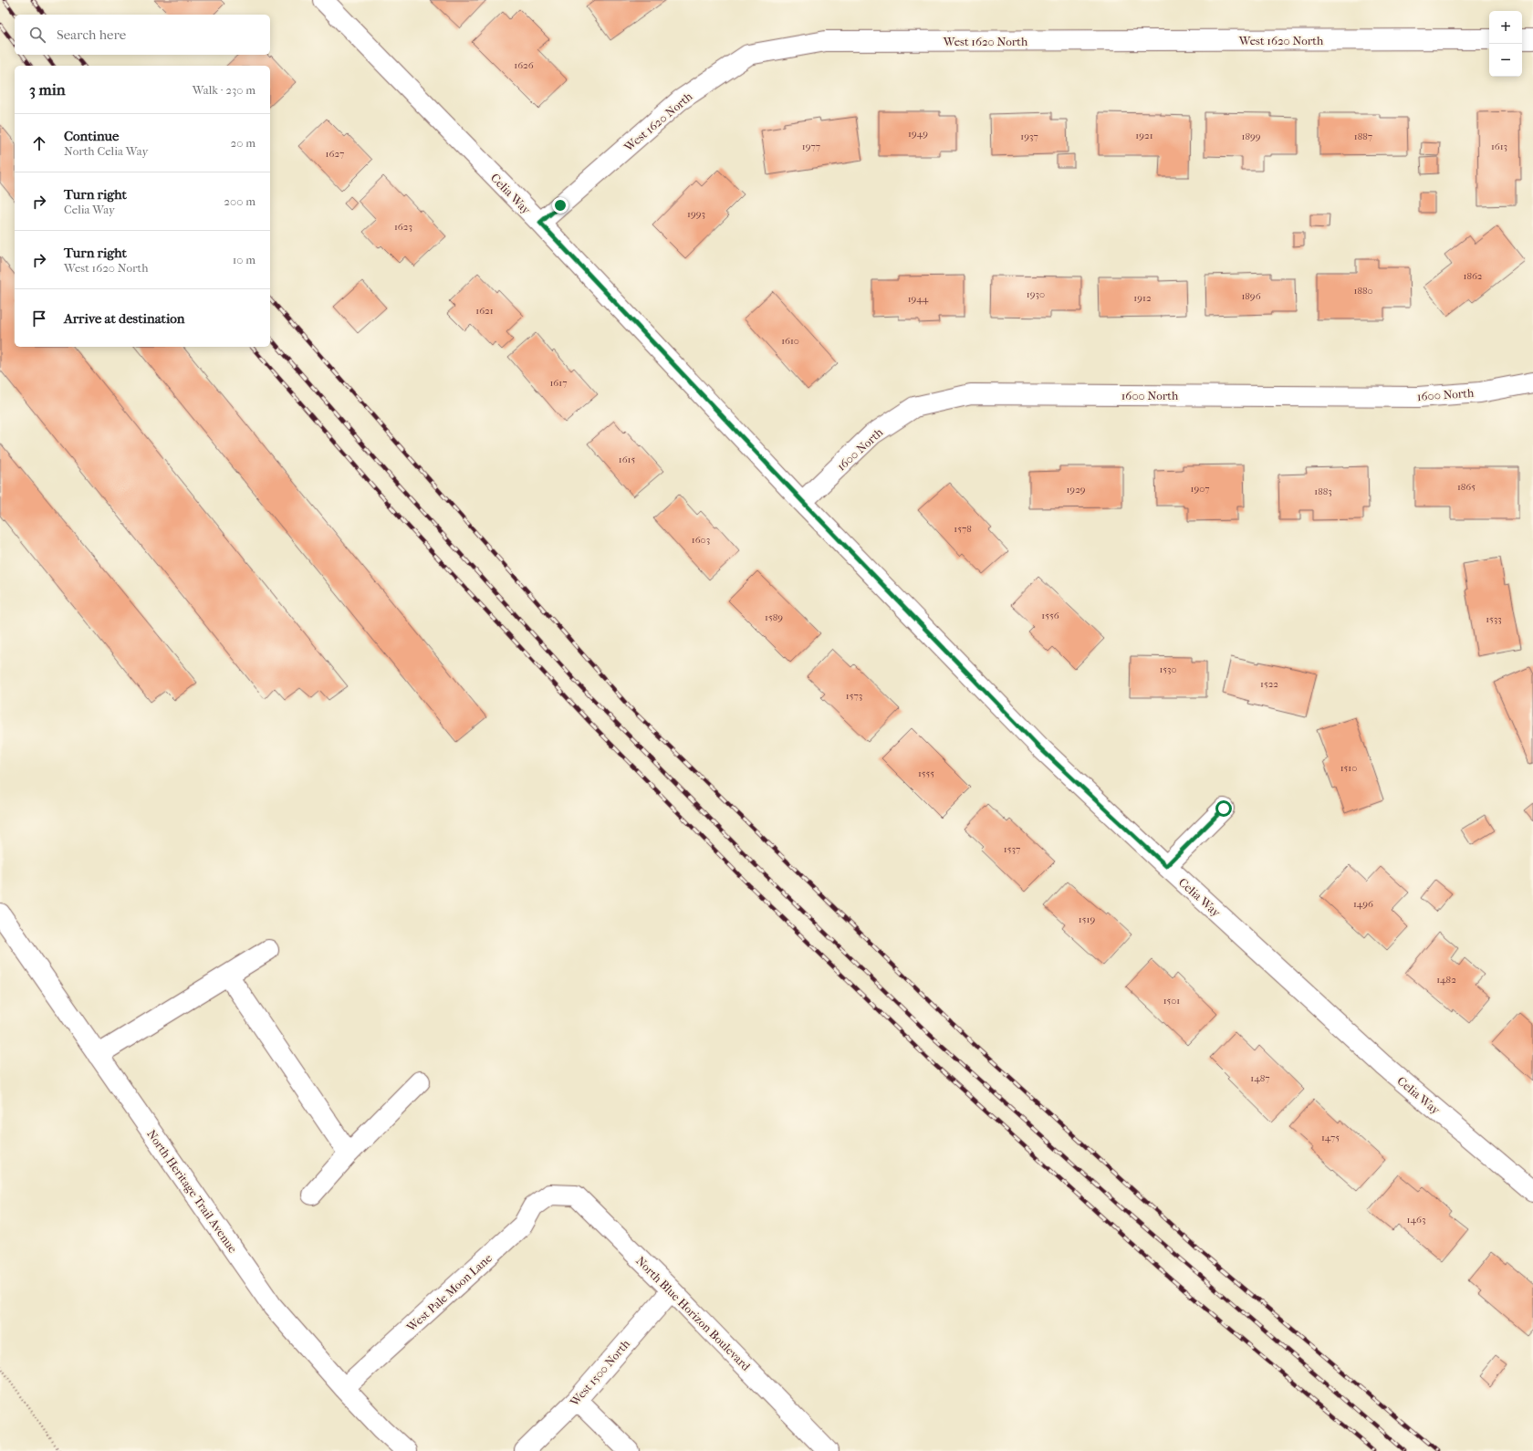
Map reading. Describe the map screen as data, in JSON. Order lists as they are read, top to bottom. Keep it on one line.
{"streets":{"street":["West 1620 North","Celia Way","1600 North","North Heritage Trail Avenue","West Pale Moon Lane","North Blue Horizon Boulevard","West 1500 North"]},"crossings":[["West 1620 North","Celia Way"],["Celia Way","1600 North"],["North Heritage Trail Avenue","West Pale Moon Lane"],["West Pale Moon Lane","North Blue Horizon Boulevard"],["North Blue Horizon Boulevard","West 1500 North"]],"house_numbers":["1626","1949","1921","1937","1899","1887","1977","1613","1627","1993","1623","1862","1880","1930","1896","1912","1944","1621","1610","1617","1615","1865","1907","1929","1883","1578","1603","1556","1589","1533","1530","1522","1573","1510","1555","1537","1496","1519","1482","1501","1487","1475","1463"],"page":{"map_buttons":["+","−"],"search":"Search here","heading":["3 min","Walk · 230 m"],"list":[["Continue","North Celia Way","20 m"],["Turn right","Celia Way","200 m"],["Turn right","West 1620 North","10 m"],"Arrive at destination"]}}
